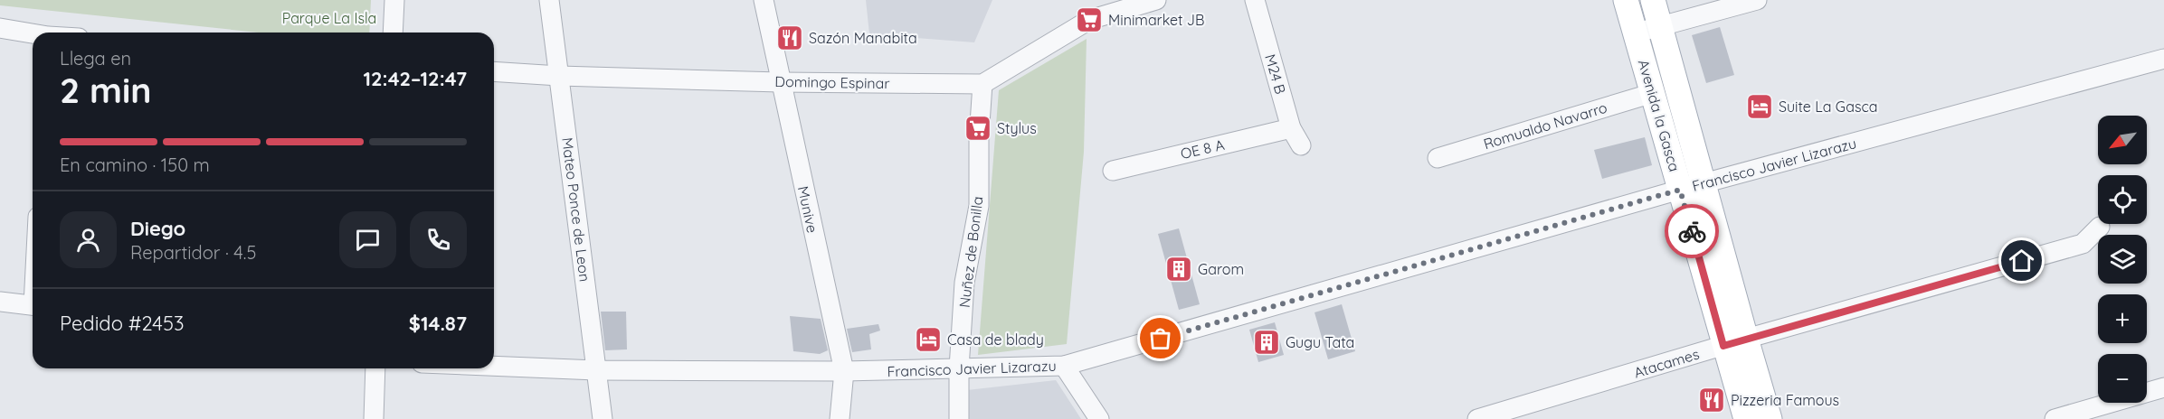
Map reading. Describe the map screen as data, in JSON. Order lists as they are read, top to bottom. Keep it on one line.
{"streets":{"main road":["Avenida la Gasca"],"street":["M24 B","Domingo Espinar","Romualdo Navarro","OE 8 A","Francisco Javier Lizarazu","Mateo Ponce de Leon","Munive","Nuñez de Bonilla","Atacames"]},"crossings":[["M24 B","OE 8 A"],["Domingo Espinar","Mateo Ponce de Leon"],["Domingo Espinar","Munive"],["Domingo Espinar","Nuñez de Bonilla"],["Avenida la Gasca","Romualdo Navarro"],["Avenida la Gasca","Francisco Javier Lizarazu"],["Avenida la Gasca","Atacames"],["Francisco Javier Lizarazu","Mateo Ponce de Leon"],["Francisco Javier Lizarazu","Munive"],["Francisco Javier Lizarazu","Nuñez de Bonilla"]],"parks":["Parque La Isla"],"places":{"supermarket":["Minimarket JB","Stylus"],"restaurant":["Sazón Manabita","Pizzeria Famous"],"hotel":["Suite La Gasca","Casa de blady"],"building":["Garom","Gugu Tata"]},"north":"bottom left","page":{"heading":["2 min","Llega en","12:42–12:47"],"panel":["Diego","Repartidor · 4.5","Pedido #2453","$14.87"],"map_buttons":["+","−"],"bar":"En camino · 150 m"}}
